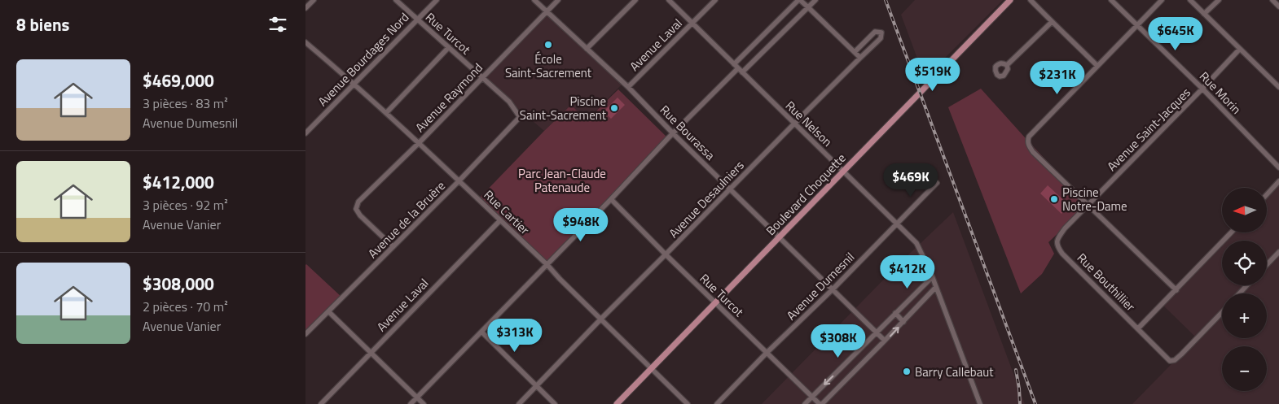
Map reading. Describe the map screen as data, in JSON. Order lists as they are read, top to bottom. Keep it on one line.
{"streets":{"main road":["Boulevard Choquette"],"street":["Rue Turcot","Avenue Laval","Avenue Bourdages Nord","Rue Morin","Avenue Raymond","Rue Nelson","Avenue Saint-Jacques","Rue Bourassa","Avenue Desaulniers","Rue Cartier","Avenue de la Bruère","Rue Bouthillier","Avenue Dumesnil"]},"crossings":[["Rue Turcot","Avenue Bourdages Nord"],["Rue Turcot","Avenue Raymond"],["Rue Turcot","Boulevard Choquette"],["Rue Turcot","Avenue Desaulniers"],["Rue Turcot","Avenue de la Bruère"],["Rue Turcot","Avenue Dumesnil"],["Avenue Laval","Rue Nelson"],["Avenue Laval","Rue Bourassa"],["Avenue Laval","Rue Cartier"],["Avenue Bourdages Nord","Rue Cartier"],["Rue Morin","Avenue Saint-Jacques"],["Avenue Raymond","Rue Bourassa"],["Avenue Raymond","Rue Cartier"],["Avenue Raymond","Avenue de la Bruère"],["Rue Nelson","Boulevard Choquette"],["Rue Nelson","Avenue Desaulniers"],["Rue Nelson","Avenue Dumesnil"],["Avenue Saint-Jacques","Rue Bouthillier"],["Rue Bourassa","Boulevard Choquette"],["Rue Bourassa","Avenue Desaulniers"],["Rue Bourassa","Avenue Dumesnil"],["Boulevard Choquette","Rue Cartier"],["Avenue Desaulniers","Rue Cartier"],["Rue Cartier","Avenue de la Bruère"]],"parks":["Parc Jean-Claude Patenaude"],"places":["École Saint-Sacrement","Piscine Saint-Sacrement","Piscine Notre-Dame","Barry Callebaut"],"north":"left","page":{"heading":"8 biens","price":["$645K","$519K","$231K","$469K","$948K","$412K","$313K","$308K"],"list":[{"name":"$469,000","note":"3 pièces · 83 m² · Avenue Dumesnil"},{"name":"$412,000","note":"3 pièces · 92 m² · Avenue Vanier"},{"name":"$308,000","note":"2 pièces · 70 m² · Avenue Vanier"}],"map_buttons":["+","−"]}}
